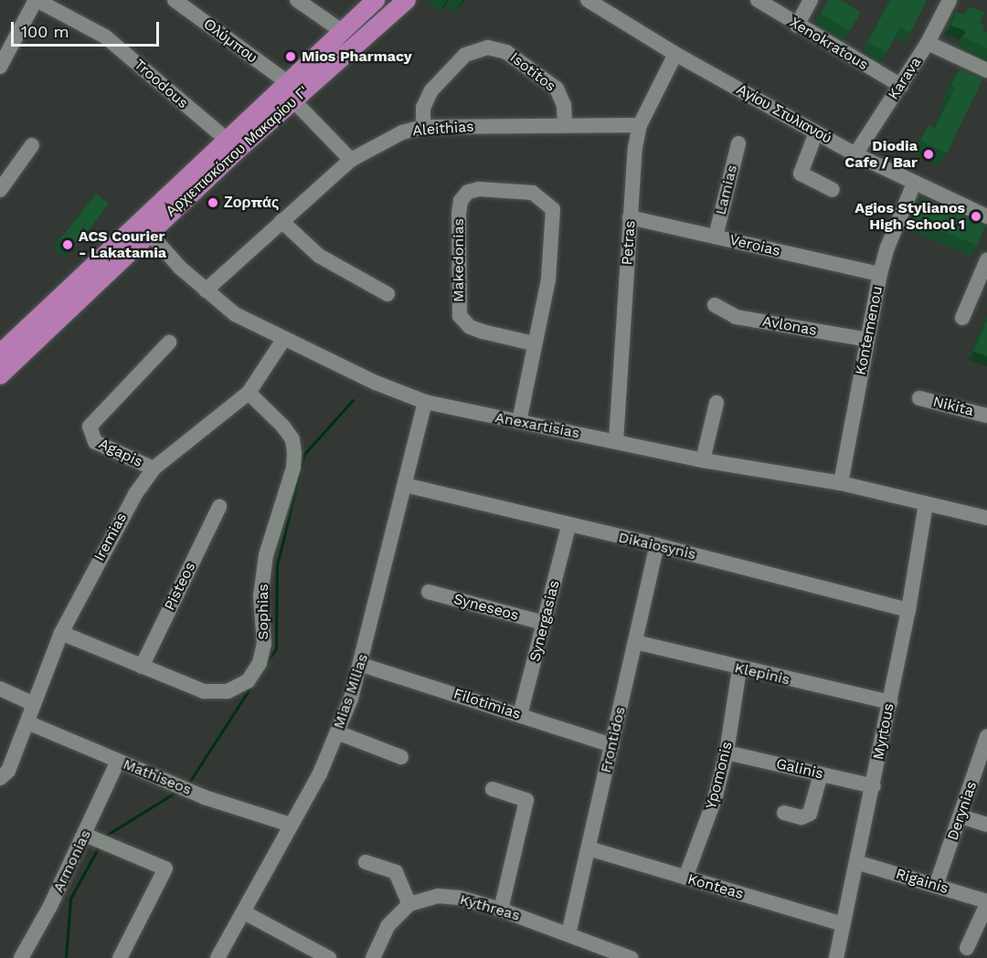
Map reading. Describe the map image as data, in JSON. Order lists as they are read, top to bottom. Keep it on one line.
{"streets":{"main road":["Αρχιεπισκόπου Μακαρίου Γ'"],"street":["Ολύμπου","Xenokratous","Isotitos","Karava","Troodous","Αγίου Στυλιανού","Aleithias","Lamias","Petras","Veroias","Makedonias","Avlonas","Kontemenou","Nikita","Anexartisias","Agapis","Iremias","Dikaiosynis","Pisteos","Syneseos","Sophias","Synergasias","Klepinis","Mias Milias","Filotimias","Myrtous","Frontidos","Galinis","Ypomonis","Mathiseos","Derynias","Armonias","Rigainis","Konteas","Kythreas"]},"crossings":[["Ολύμπου","Αρχιεπισκόπου Μακαρίου Γ'"],["Xenokratous","Karava"],["Isotitos","Aleithias"],["Karava","Αγίου Στυλιανού"],["Troodous","Αρχιεπισκόπου Μακαρίου Γ'"],["Αγίου Στυλιανού","Petras"],["Αγίου Στυλιανού","Kontemenou"],["Aleithias","Petras"],["Aleithias","Anexartisias"],["Αρχιεπισκόπου Μακαρίου Γ'","Anexartisias"],["Lamias","Veroias"],["Petras","Veroias"],["Petras","Anexartisias"],["Veroias","Kontemenou"],["Makedonias","Anexartisias"],["Avlonas","Kontemenou"],["Kontemenou","Anexartisias"],["Anexartisias","Iremias"],["Anexartisias","Mias Milias"],["Anexartisias","Myrtous"],["Agapis","Iremias"],["Iremias","Sophias"],["Iremias","Mathiseos"],["Dikaiosynis","Synergasias"],["Dikaiosynis","Mias Milias"],["Dikaiosynis","Myrtous"],["Dikaiosynis","Frontidos"],["Pisteos","Sophias"],["Syneseos","Synergasias"],["Synergasias","Filotimias"],["Klepinis","Myrtous"],["Klepinis","Frontidos"],["Klepinis","Ypomonis"],["Mias Milias","Filotimias"],["Mias Milias","Mathiseos"],["Filotimias","Frontidos"],["Myrtous","Galinis"],["Myrtous","Rigainis"],["Myrtous","Konteas"],["Frontidos","Konteas"],["Frontidos","Kythreas"],["Galinis","Ypomonis"],["Ypomonis","Konteas"],["Mathiseos","Armonias"],["Derynias","Rigainis"]],"places":["Mios Pharmacy","Diodia Cafe / Bar","Ζορπάς","Agios Stylianos High School 1","ACS Courier - Lakatamia"],"scale_bar":"100 m"}
